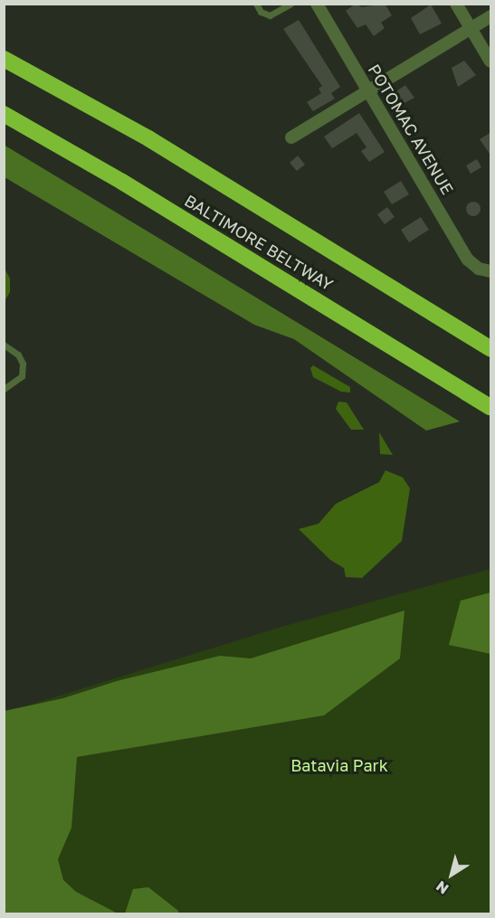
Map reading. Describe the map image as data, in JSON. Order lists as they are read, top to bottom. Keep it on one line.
{"streets":{"highway":["BALTIMORE BELTWAY"],"street":["POTOMAC AVENUE"]},"parks":["Batavia Park"],"north":"bottom left"}
